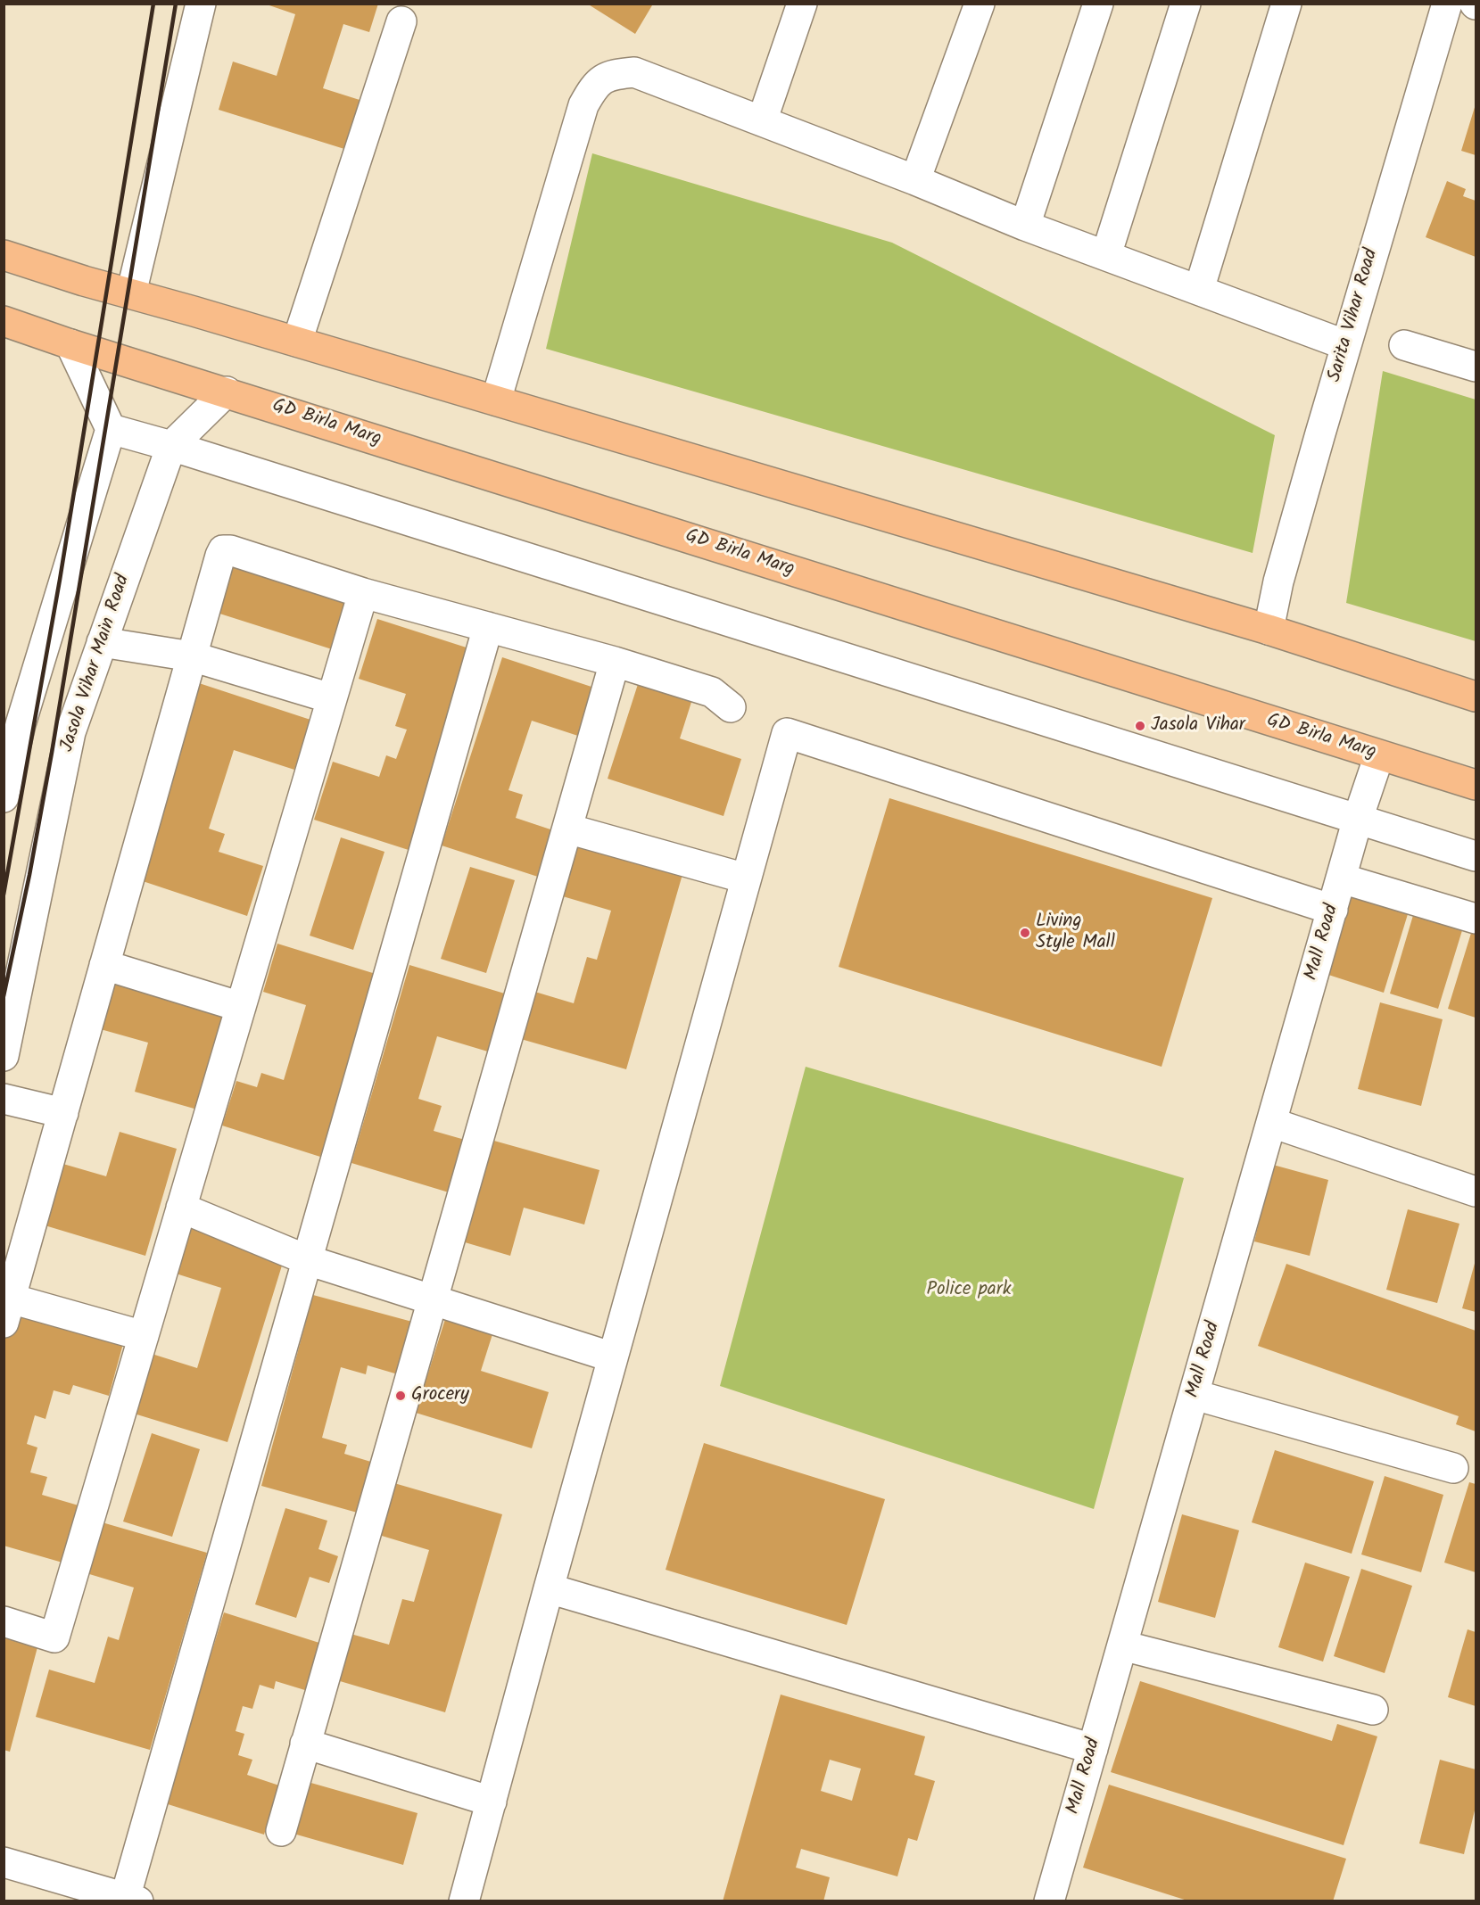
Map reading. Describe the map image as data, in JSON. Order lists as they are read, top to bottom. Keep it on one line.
{"streets":{"main road":["GD Birla Marg"],"street":["Sarita Vihar Road","Jasola Vihar Main Road","Mall Road"]},"crossings":[["GD Birla Marg","Jasola Vihar Main Road"],["GD Birla Marg","Mall Road"]],"parks":["Police park"],"places":["Jasola Vihar","Living Style Mall","Grocery"]}
